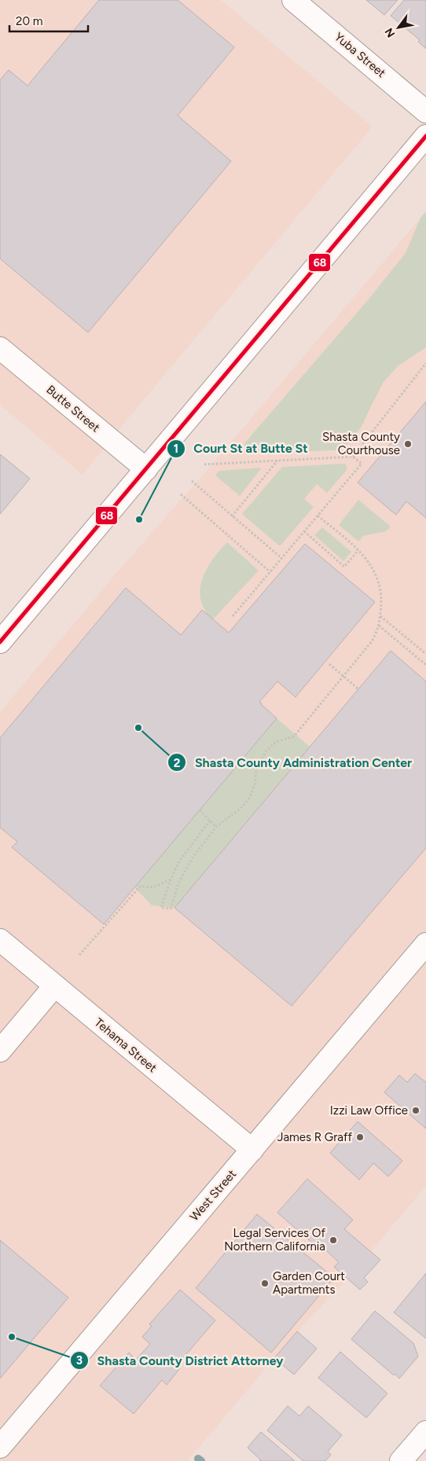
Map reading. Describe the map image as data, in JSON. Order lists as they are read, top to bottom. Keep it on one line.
{"streets":{"street":["Yuba Street","Butte Street","Tehama Street","West Street"]},"crossings":[["Tehama Street","West Street"]],"places":["Shasta County Courthouse","Court St at Butte St","Shasta County Administration Center","Izzi Law Office","James R Graff","Legal Services Of Northern California","Garden Court Apartments","Shasta County District Attorney"],"lines":["transit line 68"],"scale_bar":"20 m","north":"bottom left"}
